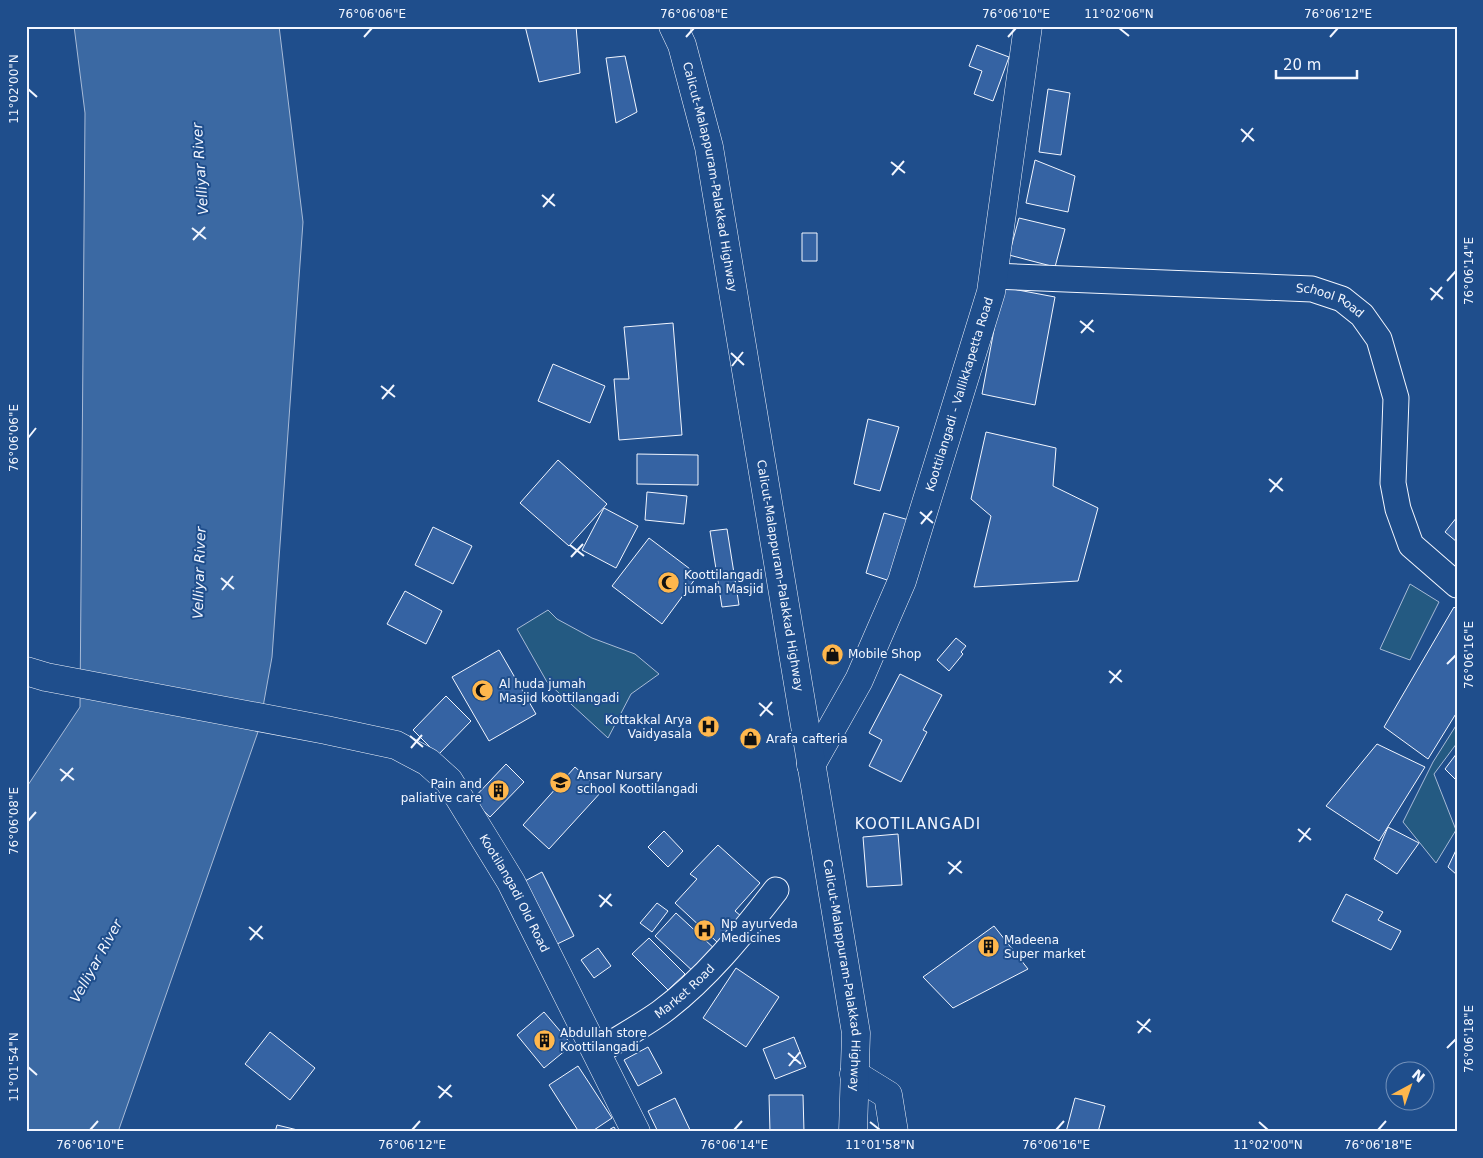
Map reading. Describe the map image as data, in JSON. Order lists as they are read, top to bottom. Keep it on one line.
{"streets":{"main road":["Calicut-Malappuram-Palakkad Highway","Koottilangadi - Vallikkapetta Road","Kootilangadi Old Road"],"street":["School Road","Market Road"]},"crossings":[["Calicut-Malappuram-Palakkad Highway","Koottilangadi - Vallikkapetta Road"],["School Road","Koottilangadi - Vallikkapetta Road"],["Kootilangadi Old Road","Market Road"]],"districts":["KOOTILANGADI"],"water":["Velliyar River"],"places":{"mosque":["Koottilangadi jumah Masjid","Al huda jumah Masjid koottilangadi"],"shop":["Mobile Shop","Arafa cafteria"],"hospital":["Kottakkal Arya Vaidyasala","Np ayurveda Medicines"],"school or university":["Ansar Nursary school Koottilangadi"],"building":["Pain and paliative care","Madeena Super market","Abdullah store Koottilangadi"]},"scale_bar":"20 m","north":"top right","coordinates":["76°06'06\"E","76°06'08\"E","76°06'10\"E","11°02'06\"N","76°06'12\"E","11°02'00\"N","76°06'14\"E","76°06'16\"E","76°06'18\"E","11°01'54\"N","11°01'58\"N"]}
